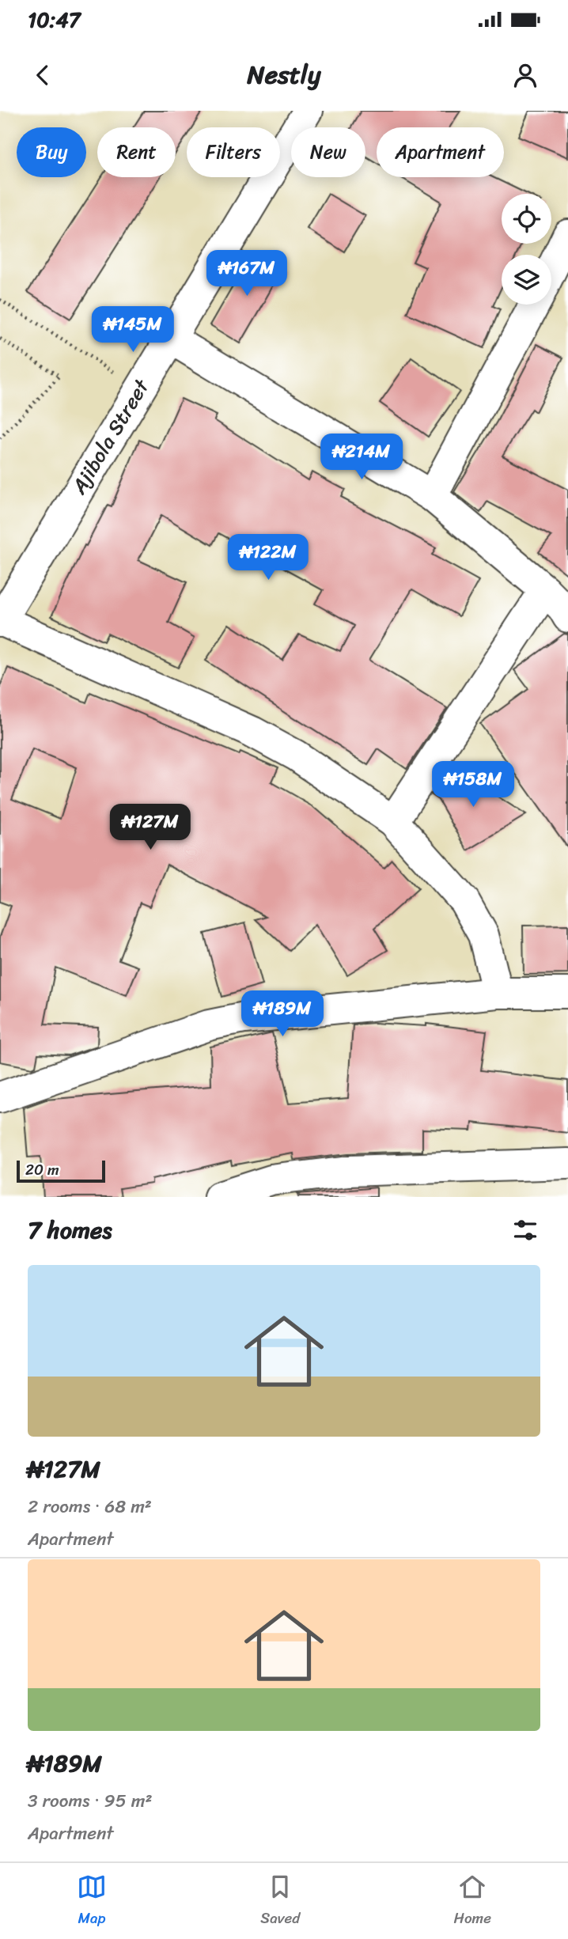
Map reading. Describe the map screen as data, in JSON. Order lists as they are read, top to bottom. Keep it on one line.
{"streets":{"street":["Ajibola Street"]},"scale_bar":"20 m","page":{"status":"10:47","header":"Nestly","chip":["Buy","Rent","Filters","New","Apartment"],"price":["₦167M","₦145M","₦214M","₦122M","₦158M","₦127M","₦189M"],"scale":"20 m","heading":"7 homes","list":[{"name":"₦127M","note":"2 rooms · 68 m² · Apartment"},{"name":"₦189M","note":"3 rooms · 95 m² · Apartment"}],"tabs":["Map","Saved","Home"]}}
